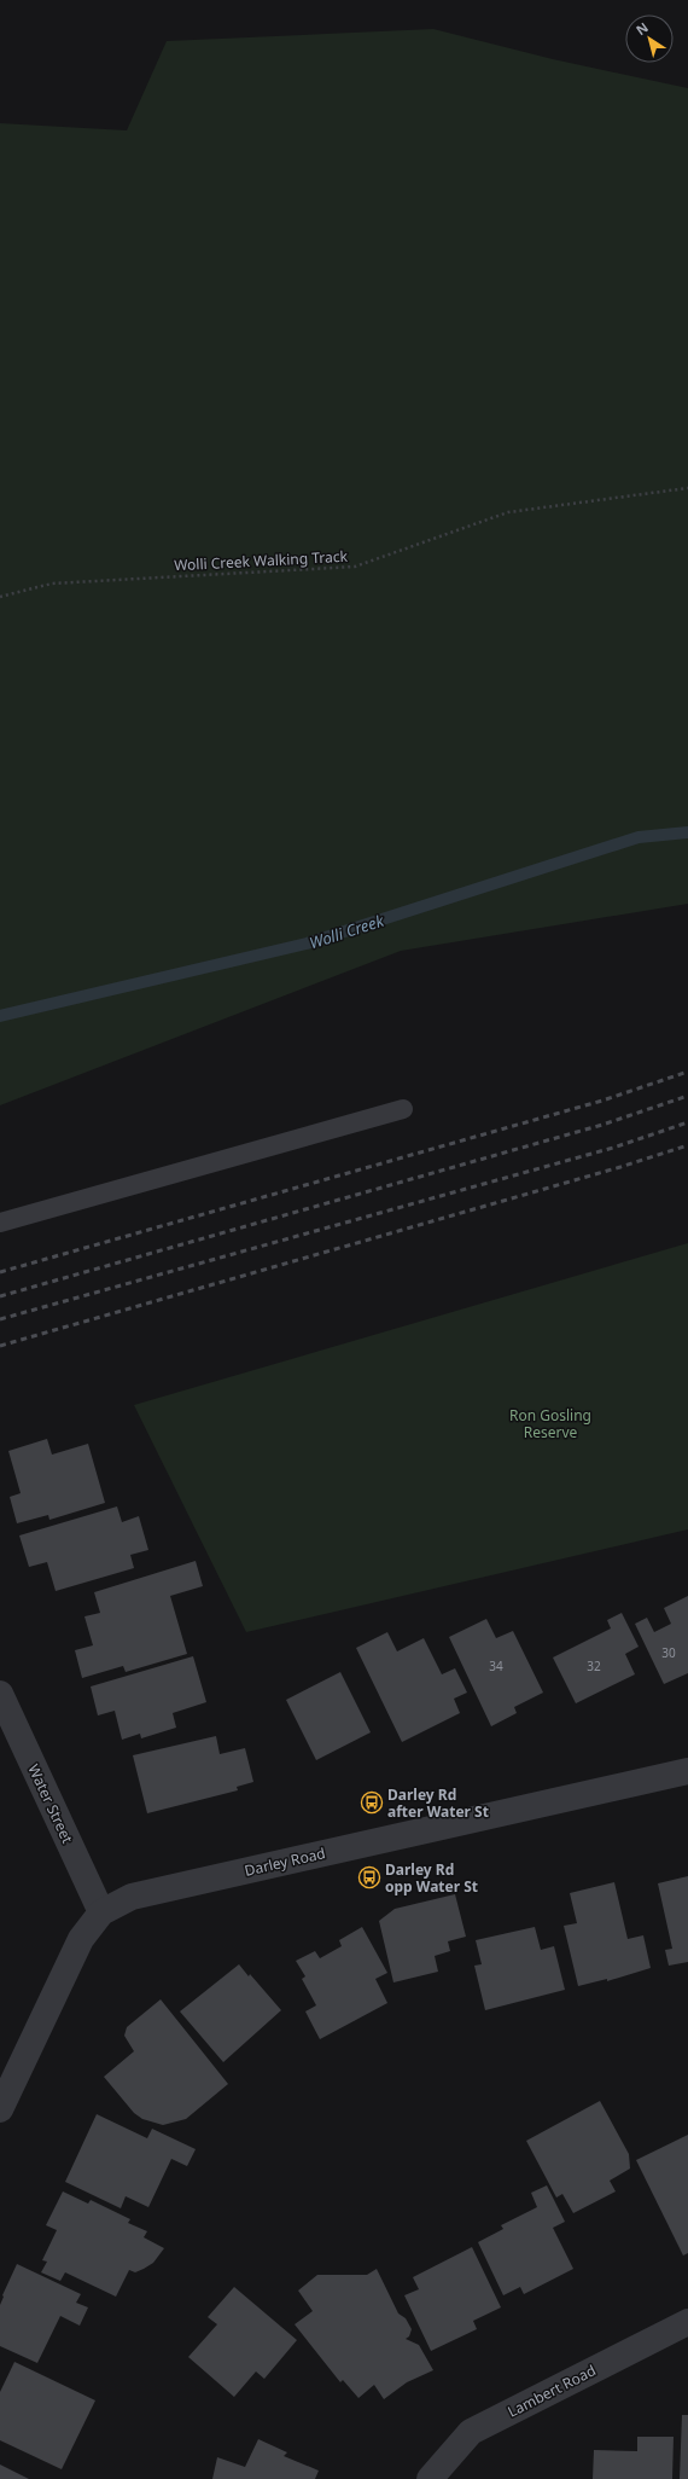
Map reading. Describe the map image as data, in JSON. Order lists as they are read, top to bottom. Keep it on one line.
{"streets":{"street":["Water Street","Darley Road","Lambert Road"],"path":["Wolli Creek Walking Track"]},"crossings":[["Water Street","Darley Road"]],"water":["Wolli Creek"],"parks":["Ron Gosling Reserve"],"places":{"bus stop":["Darley Rd after Water St","Darley Rd opp Water St"]},"house_numbers":["30","34","32"],"north":"top left"}
